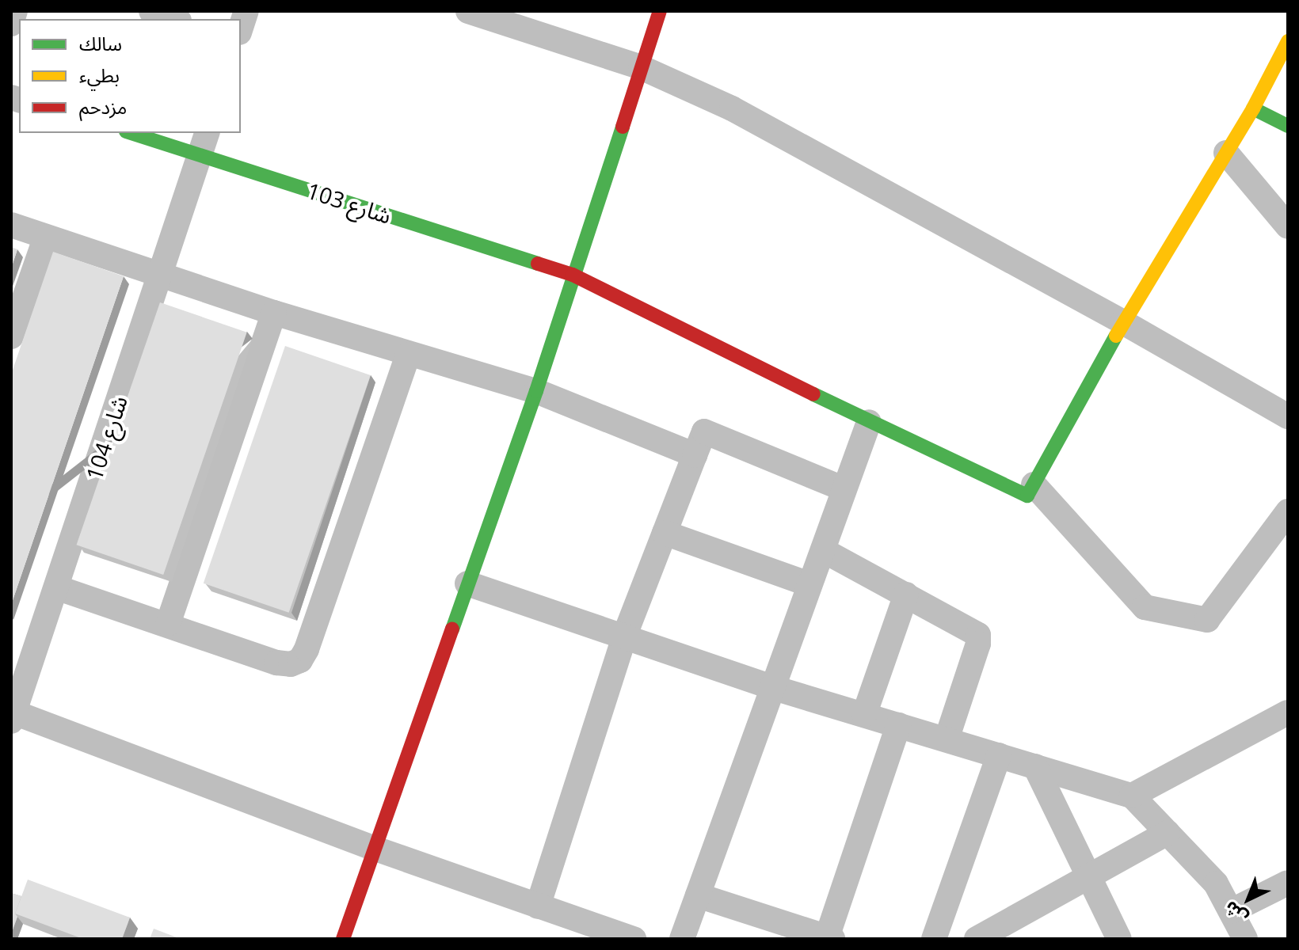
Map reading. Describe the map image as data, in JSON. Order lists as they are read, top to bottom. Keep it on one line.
{"streets":{"street":["شارع 103","شارع 104"]},"crossings":[["شارع 103","شارع 104"]],"legend":["سالك","بطيء","مزدحم"],"north":"bottom left"}
